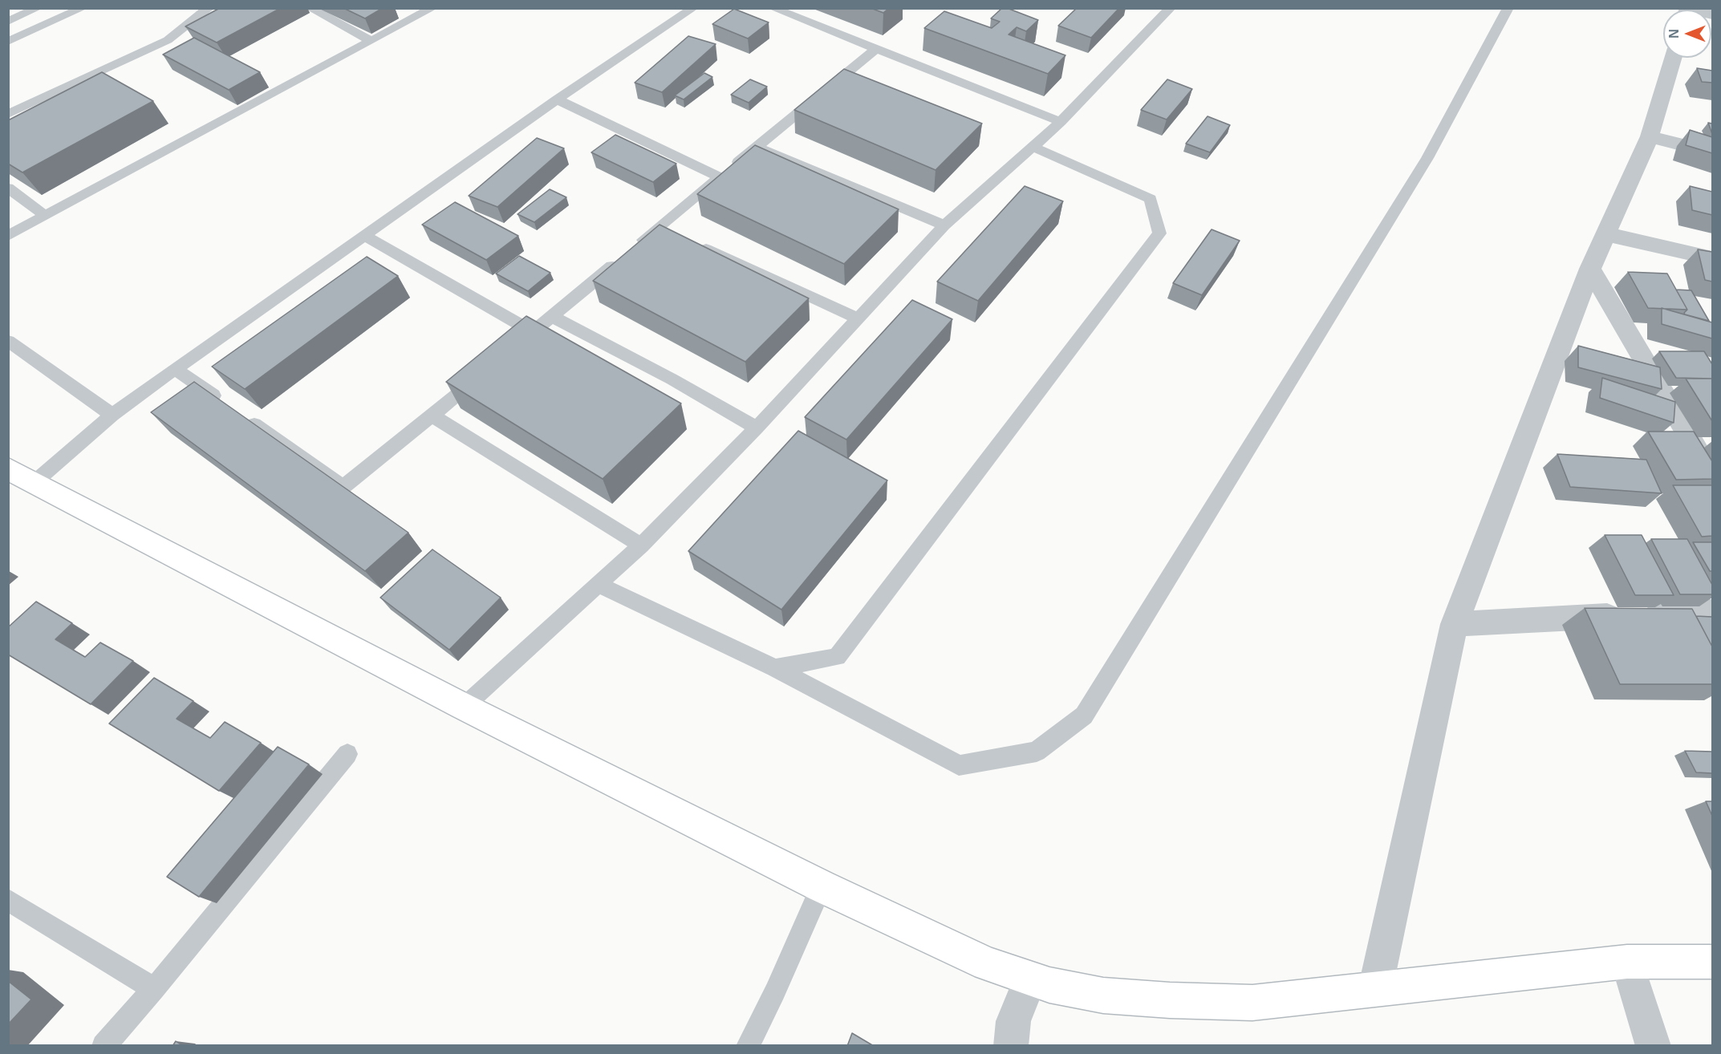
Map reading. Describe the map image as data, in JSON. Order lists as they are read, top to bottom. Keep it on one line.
{"north":"left"}
